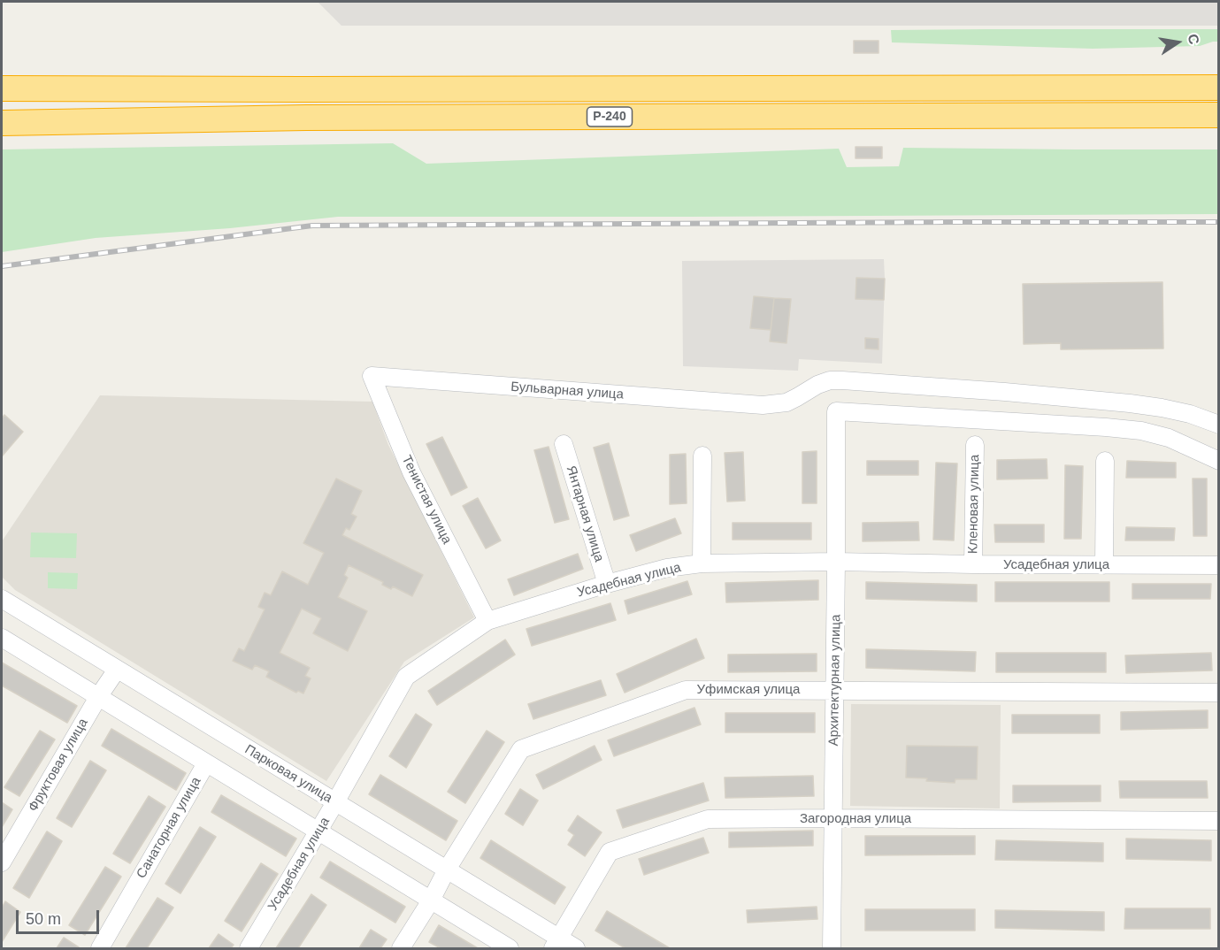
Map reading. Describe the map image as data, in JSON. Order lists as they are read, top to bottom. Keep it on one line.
{"streets":{"highway":["Р-240"],"street":["Бульварная улица","Тенистая улица","Кленовая улица","Янтарная улица","Усадебная улица","Архитектурная улица","Уфимская улица","Фруктовая улица","Парковая улица","Загородная улица","Санаторная улица"]},"crossings":[["Бульварная улица","Тенистая улица"],["Тенистая улица","Усадебная улица"],["Кленовая улица","Усадебная улица"],["Янтарная улица","Усадебная улица"],["Усадебная улица","Архитектурная улица"],["Усадебная улица","Парковая улица"],["Архитектурная улица","Уфимская улица"],["Архитектурная улица","Загородная улица"],["Уфимская улица","Парковая улица"],["Фруктовая улица","Парковая улица"],["Парковая улица","Загородная улица"]],"scale_bar":"50 m","north":"right"}
